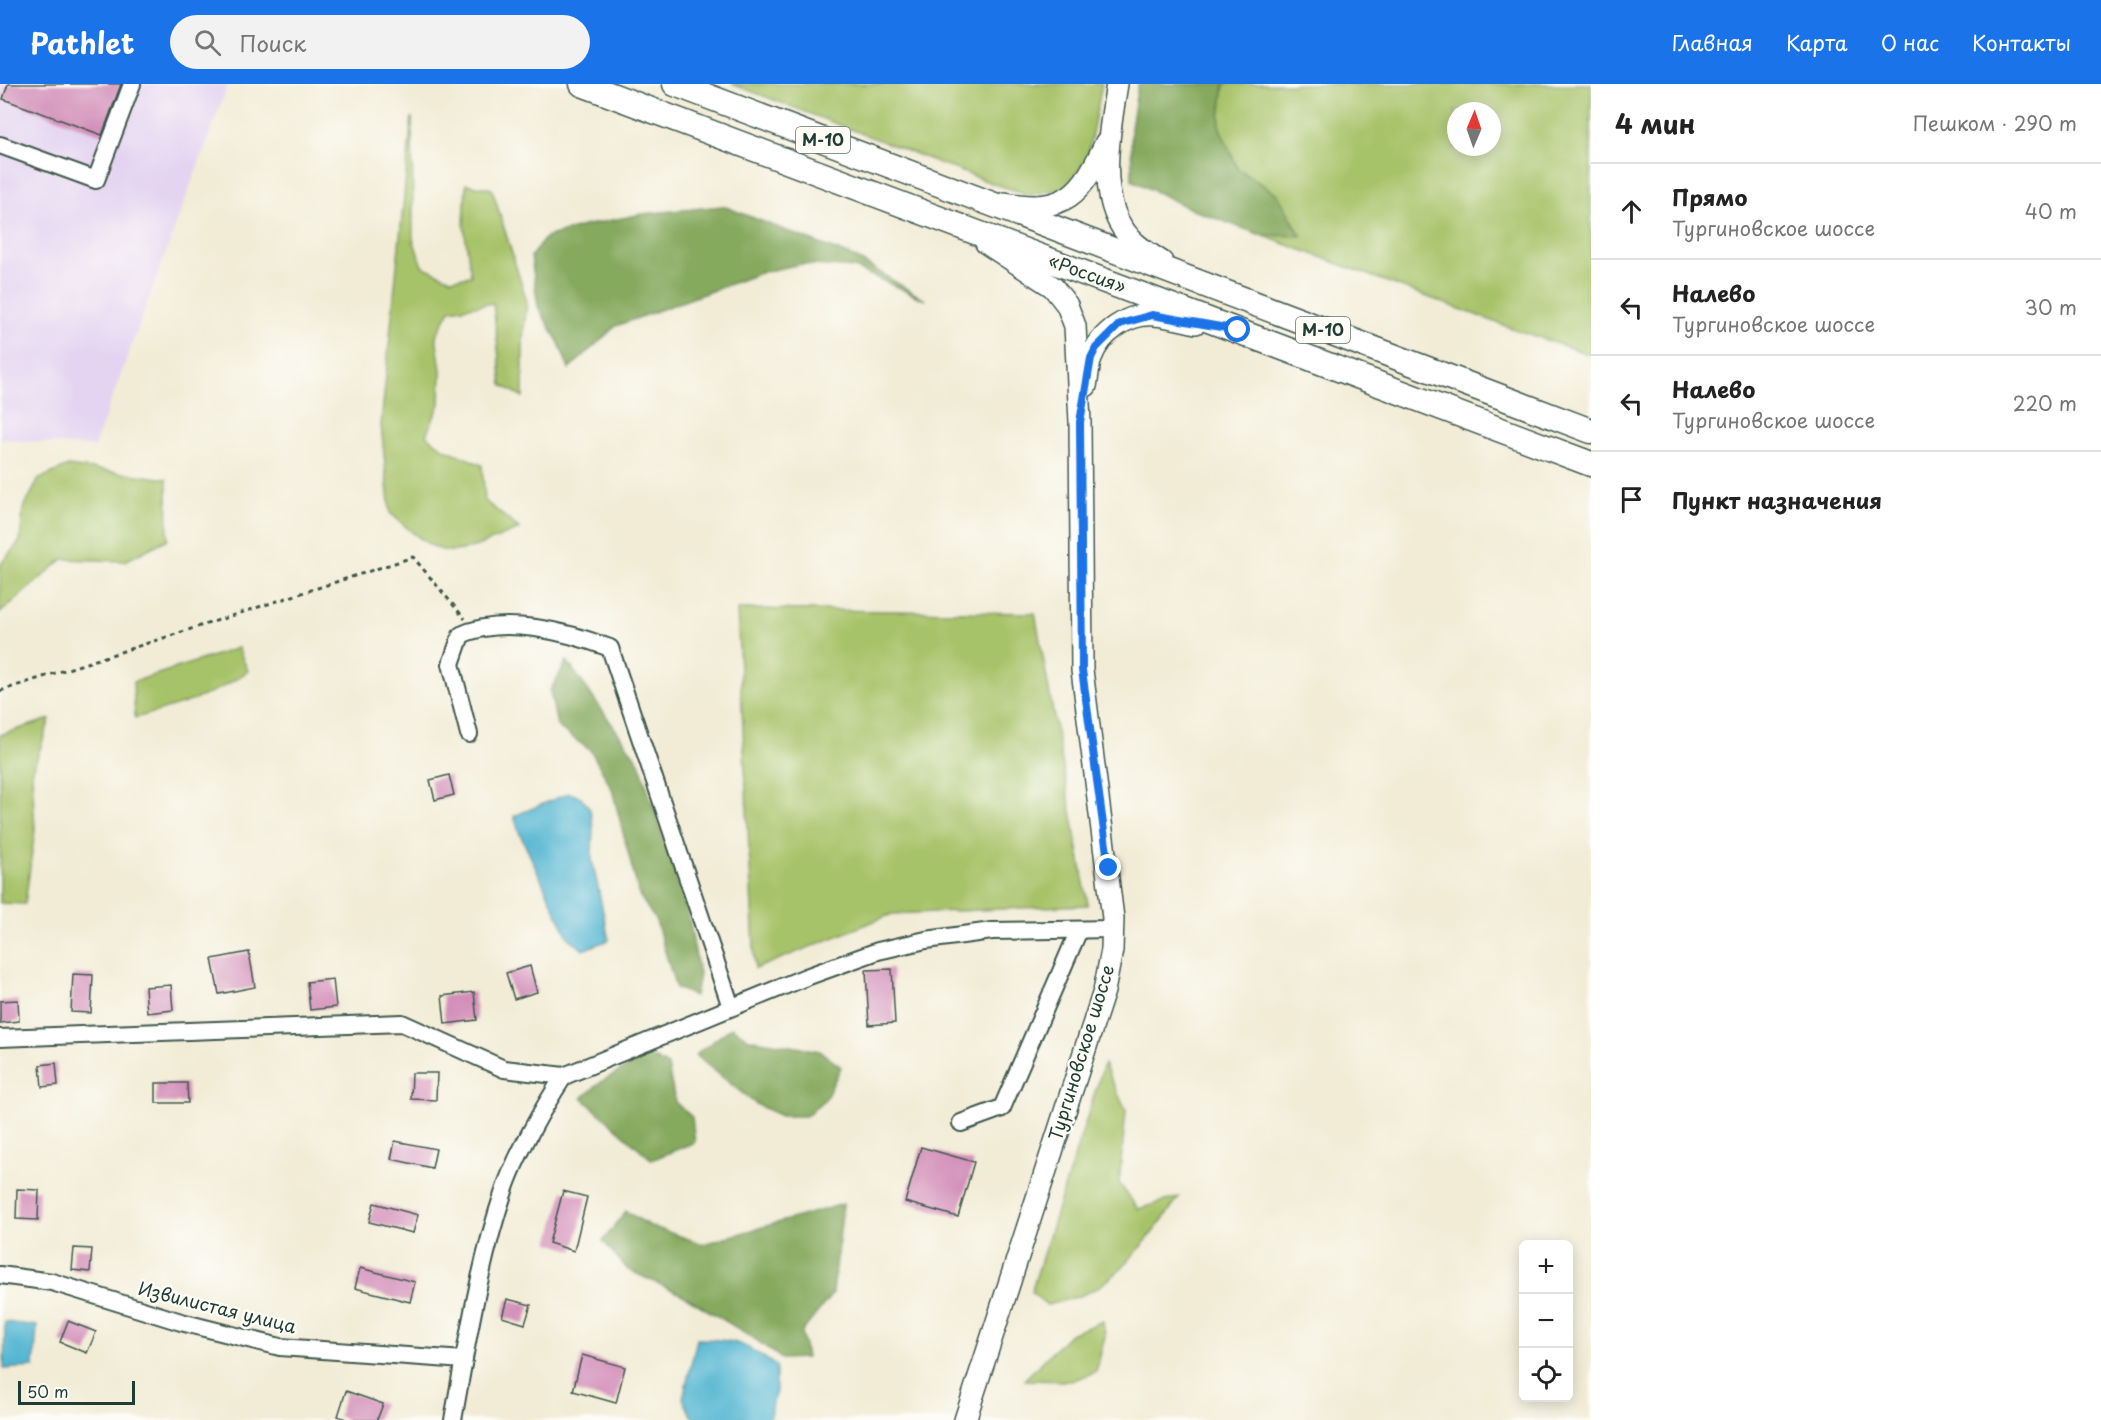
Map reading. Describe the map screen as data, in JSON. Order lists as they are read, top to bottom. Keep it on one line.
{"streets":{"highway":["М-10","«Россия»"],"main road":["Тургиновское шоссе"],"street":["Извилистая улица"]},"crossings":[["«Россия»","Тургиновское шоссе"]],"scale_bar":"50 m","north":"top","page":{"header":"Pathlet","search":"Поиск","nav":["Главная","Карта","О нас","Контакты"],"heading":["4 мин","Пешком · 290 m"],"list":[["Прямо","Тургиновское шоссе","40 m"],["Налево","Тургиновское шоссе","30 m"],["Налево","Тургиновское шоссе","220 m"],"Пункт назначения"],"map_buttons":["+","−"],"scale":"50 m"}}
